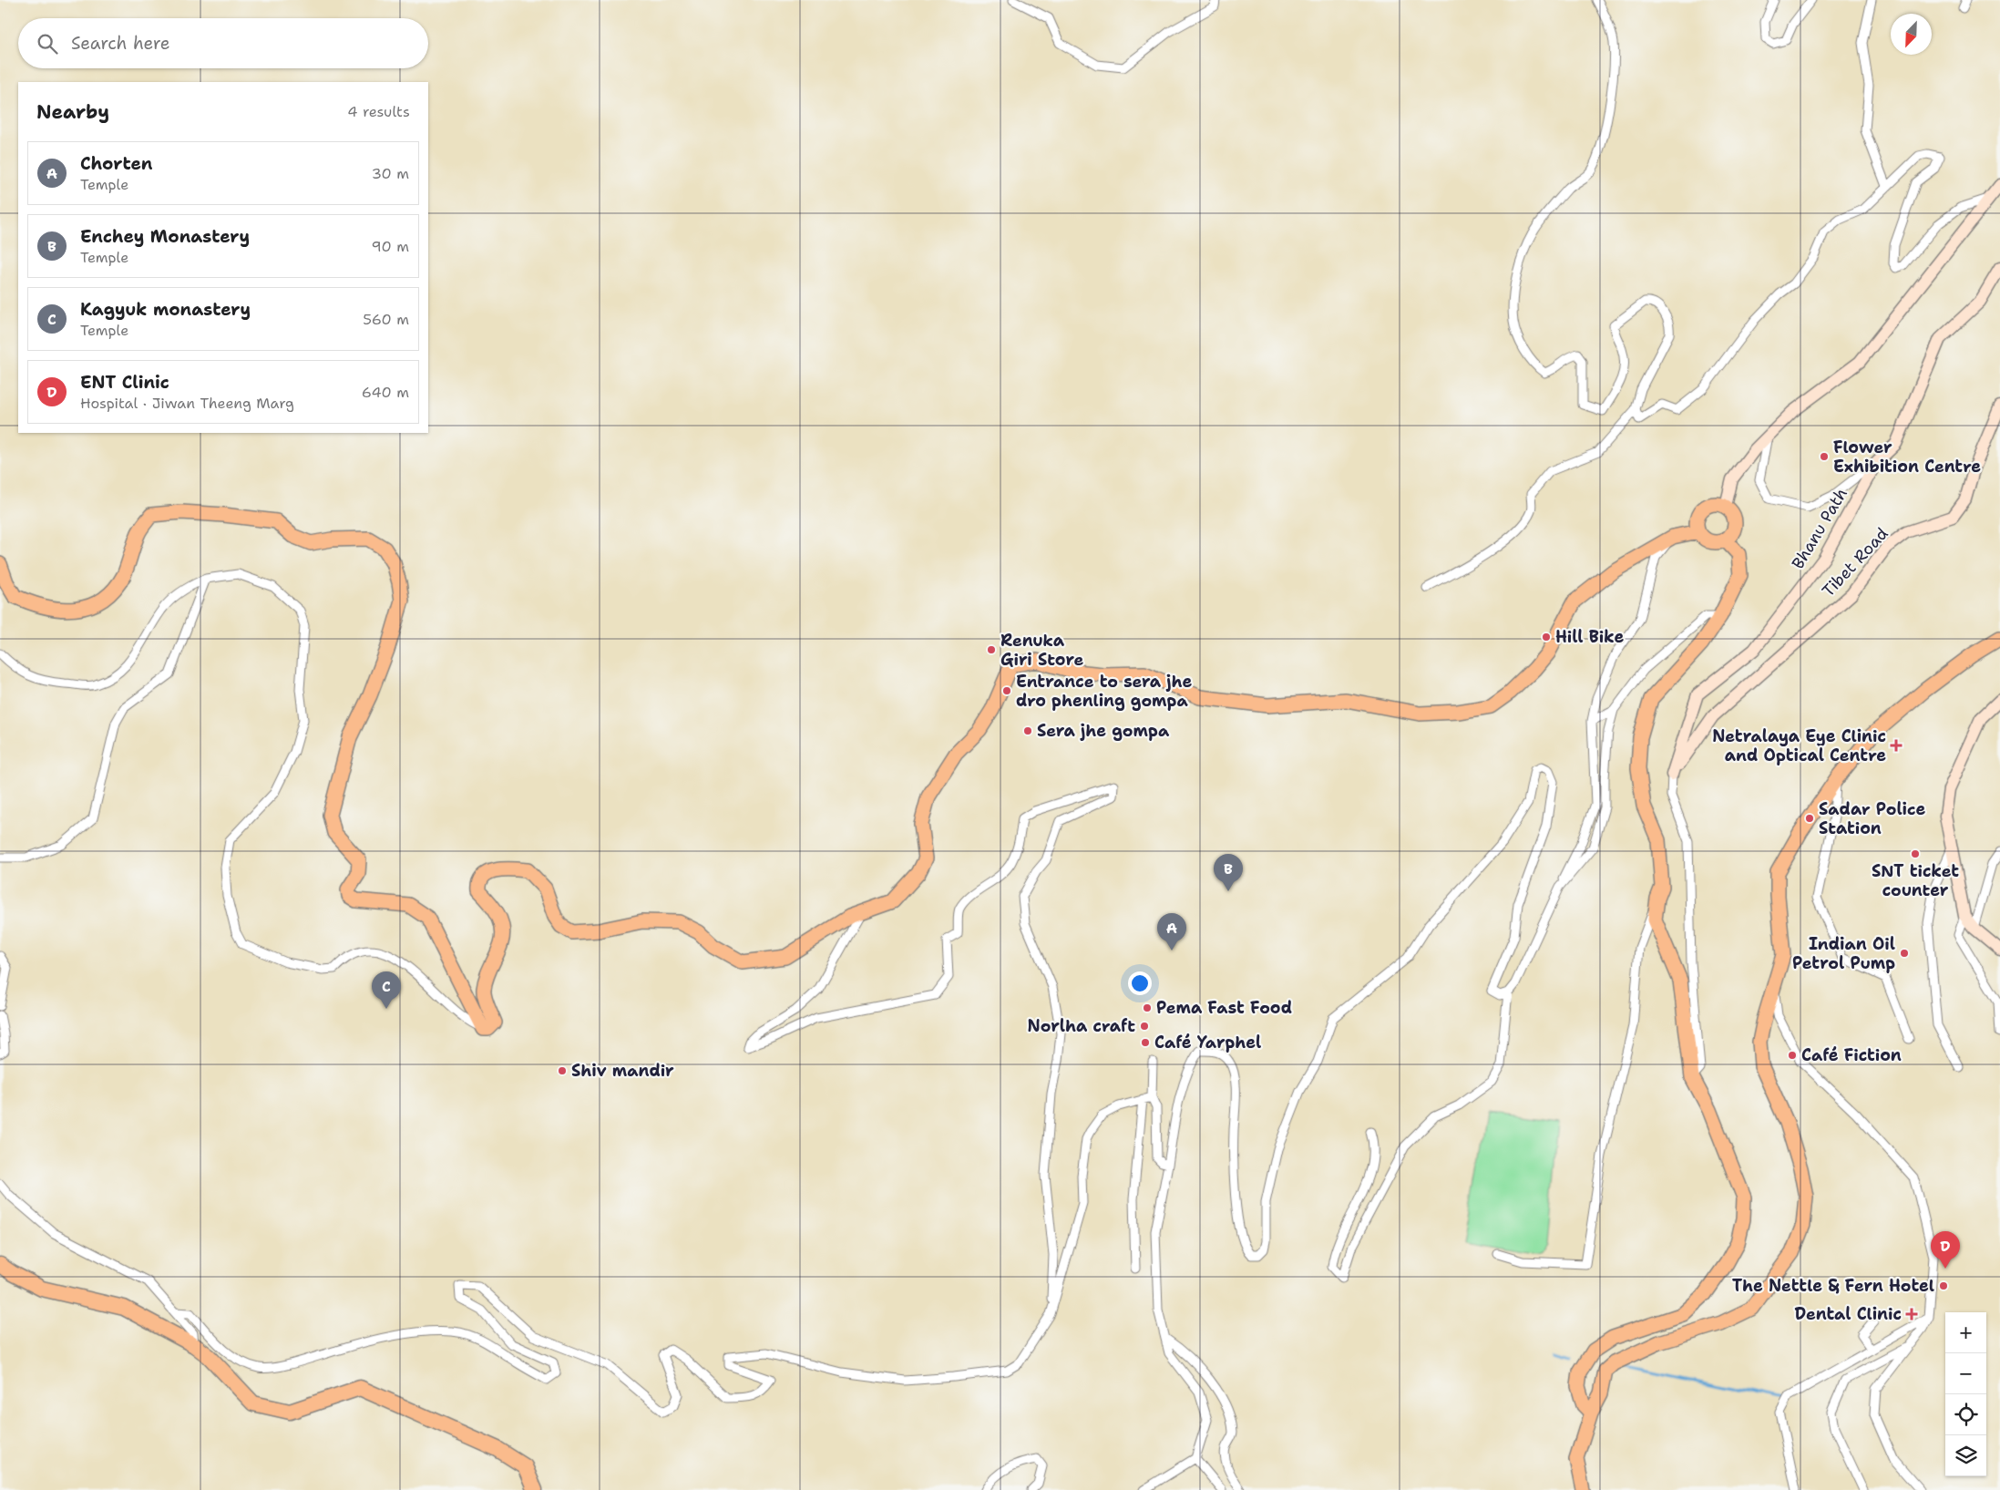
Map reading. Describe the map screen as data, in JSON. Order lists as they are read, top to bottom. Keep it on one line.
{"streets":{"street":["Bhanu Path","Tibet Road"]},"crossings":[["Bhanu Path","Tibet Road"]],"places":{"other":["Flower Exhibition Centre","Hill Bike","Renuka Giri Store","Entrance to sera jhe dro phenling gompa","Sera jhe gompa","Sadar Police Station","SNT ticket counter","Indian Oil Petrol Pump","Pema Fast Food","Norlha craft","Café Yarphel","Café Fiction","Shiv mandir","The Nettle & Fern Hotel"],"health":["Netralaya Eye Clinic and Optical Centre","Dental Clinic"]},"north":"bottom left","page":{"search":"Search here","heading":["Nearby","4 results"],"list":[{"mark":"A","name":"Chorten","note":"Temple","value":"30 m"},{"mark":"B","name":"Enchey Monastery","note":"Temple","value":"90 m"},{"mark":"C","name":"Kagyuk monastery","note":"Temple","value":"560 m"},{"mark":"D","name":"ENT Clinic","note":"Hospital · Jiwan Theeng Marg","value":"640 m"}],"pins":["B","A","C","D"],"map_buttons":["+","−"]}}
